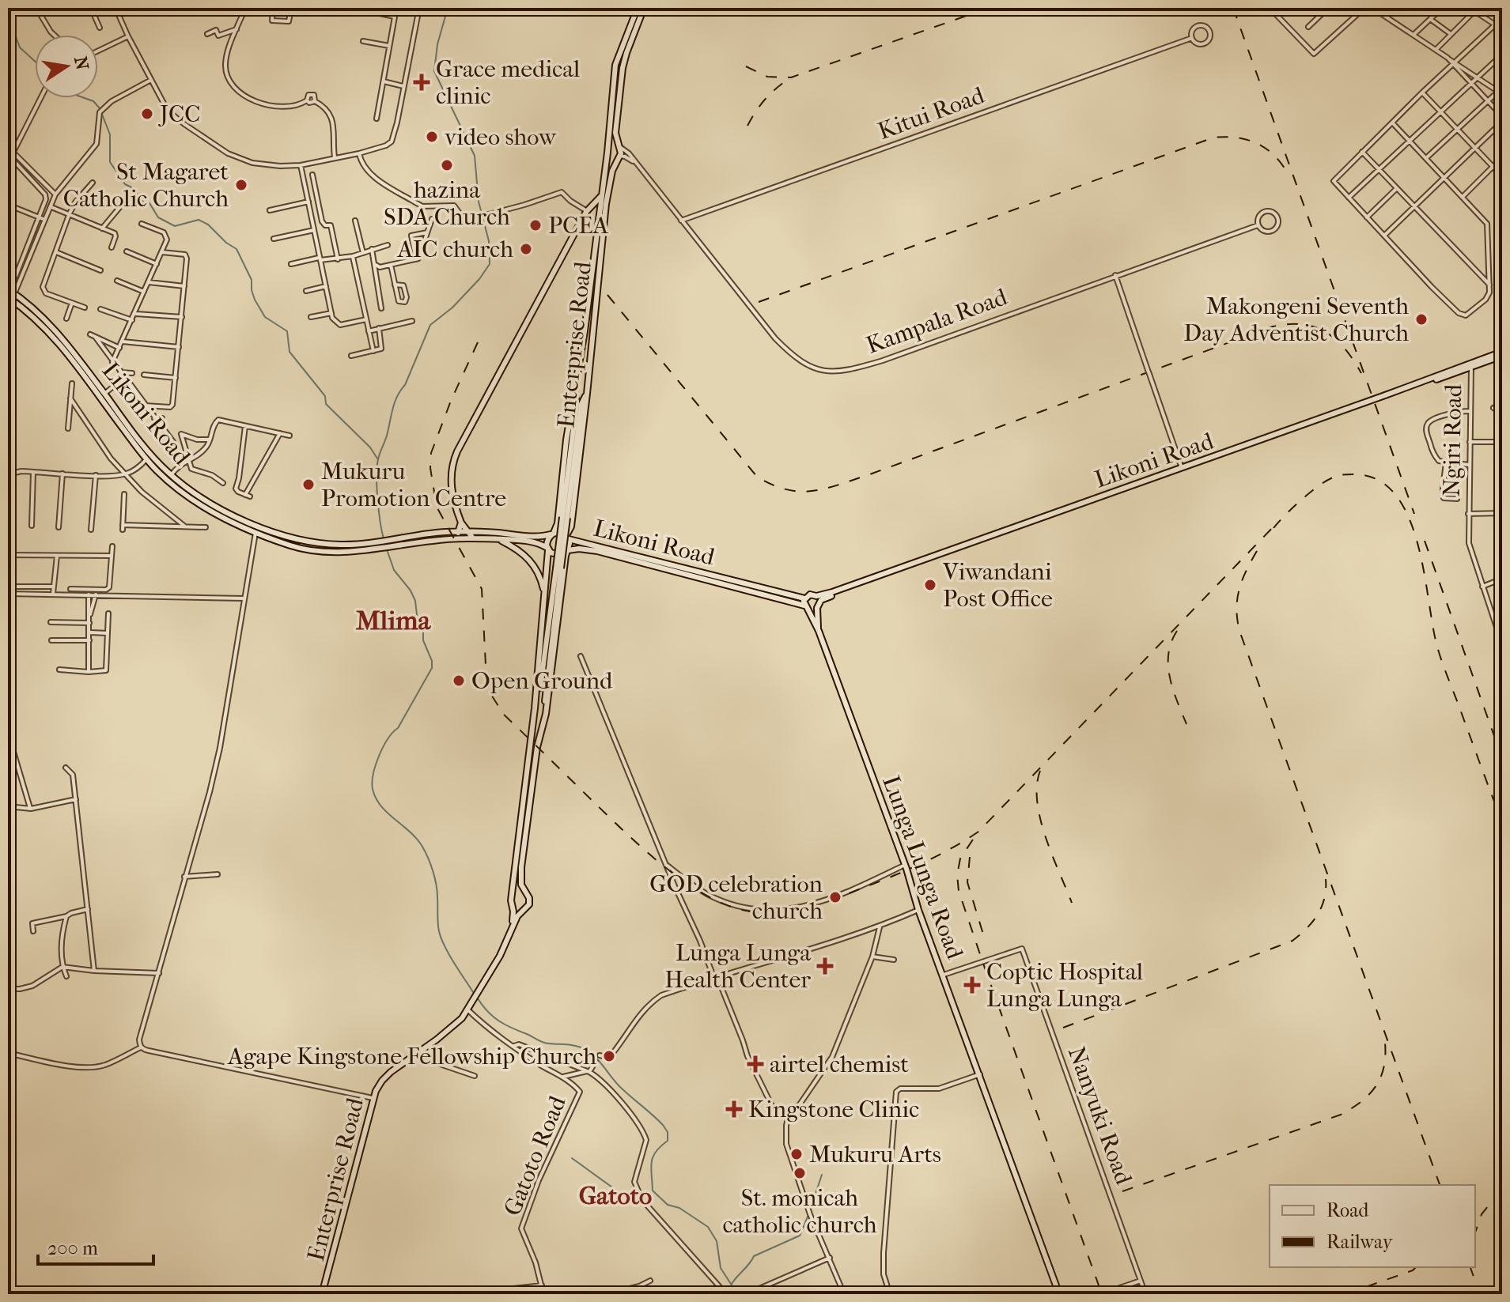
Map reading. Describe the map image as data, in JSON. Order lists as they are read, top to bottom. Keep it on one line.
{"streets":{"main road":["Enterprise Road","Likoni Road","Lunga Lunga Road"],"street":["Kitui Road","Kampala Road","Ngiri Road","Nanyuki Road","Gatoto Road"]},"crossings":[["Kitui Road","Kampala Road"],["Kampala Road","Enterprise Road"],["Enterprise Road","Likoni Road"],["Enterprise Road","Gatoto Road"],["Likoni Road","Ngiri Road"],["Likoni Road","Lunga Lunga Road"],["Lunga Lunga Road","Nanyuki Road"]],"districts":["Mlima","Gatoto"],"places":{"health":["Grace medical clinic","Lunga Lunga Health Center","Coptic Hospital Lunga Lunga","airtel chemist","Kingstone Clinic"],"other":["JCC","video show","hazina SDA Church","St Magaret Catholic Church","PCEA","AIC church","Makongeni Seventh Day Adventist Church","Mukuru Promotion Centre","Viwandani Post Office","Open Ground","GOD celebration church","Agape Kingstone Fellowship Church","Mukuru Arts","St. monicah catholic church"]},"legend":["Road","Railway"],"scale_bar":"200 m","north":"right"}
